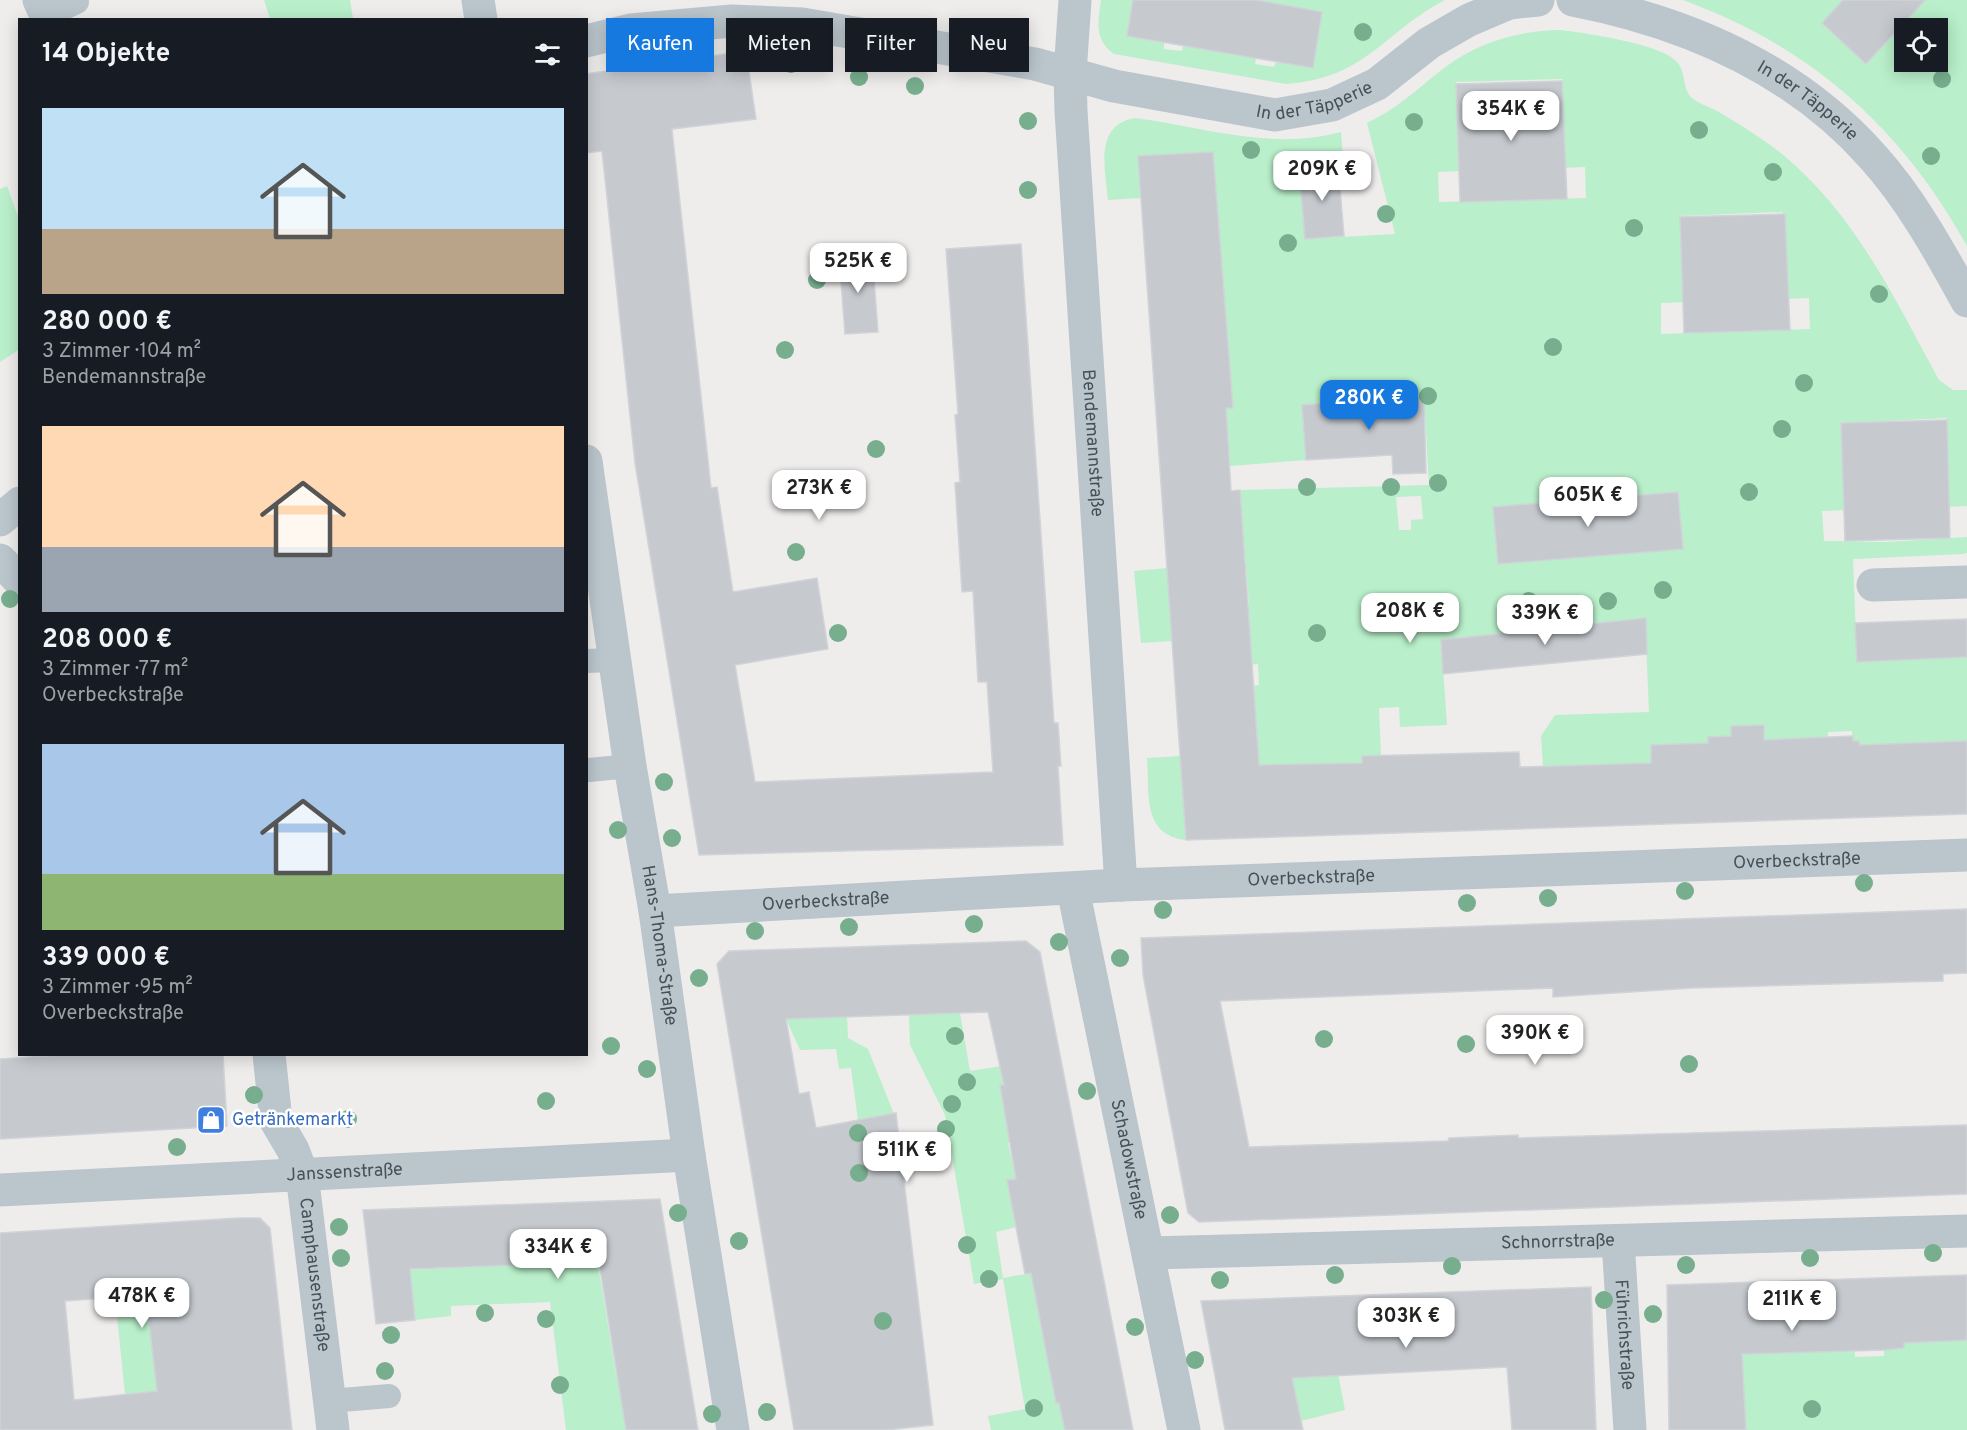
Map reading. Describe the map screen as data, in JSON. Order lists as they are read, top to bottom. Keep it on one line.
{"streets":{"street":["In der Täpperie","Bendemannstraße","Overbeckstraße","Hans-Thoma-Straße","Schadowstraße","Janssenstraße","Schnorrstraße","Camphausenstraße","Führichstraße"]},"crossings":[["In der Täpperie","Bendemannstraße"],["Bendemannstraße","Overbeckstraße"],["Overbeckstraße","Hans-Thoma-Straße"],["Overbeckstraße","Schadowstraße"],["Hans-Thoma-Straße","Janssenstraße"],["Schadowstraße","Schnorrstraße"],["Janssenstraße","Camphausenstraße"],["Schnorrstraße","Führichstraße"]],"places":{"shop":["Getränkemarkt"]},"page":{"chip":["Kaufen","Mieten","Filter","Neu"],"heading":"14 Objekte","list":[{"name":"280 000 €","note":"3 Zimmer · 104 m² · Bendemannstraße"},{"name":"208 000 €","note":"3 Zimmer · 77 m² · Overbeckstraße"},{"name":"339 000 €","note":"3 Zimmer · 95 m² · Overbeckstraße"}],"price":["354K €","209K €","525K €","280K €","273K €","605K €","208K €","339K €","390K €","511K €","334K €","478K €","211K €","303K €"]}}
